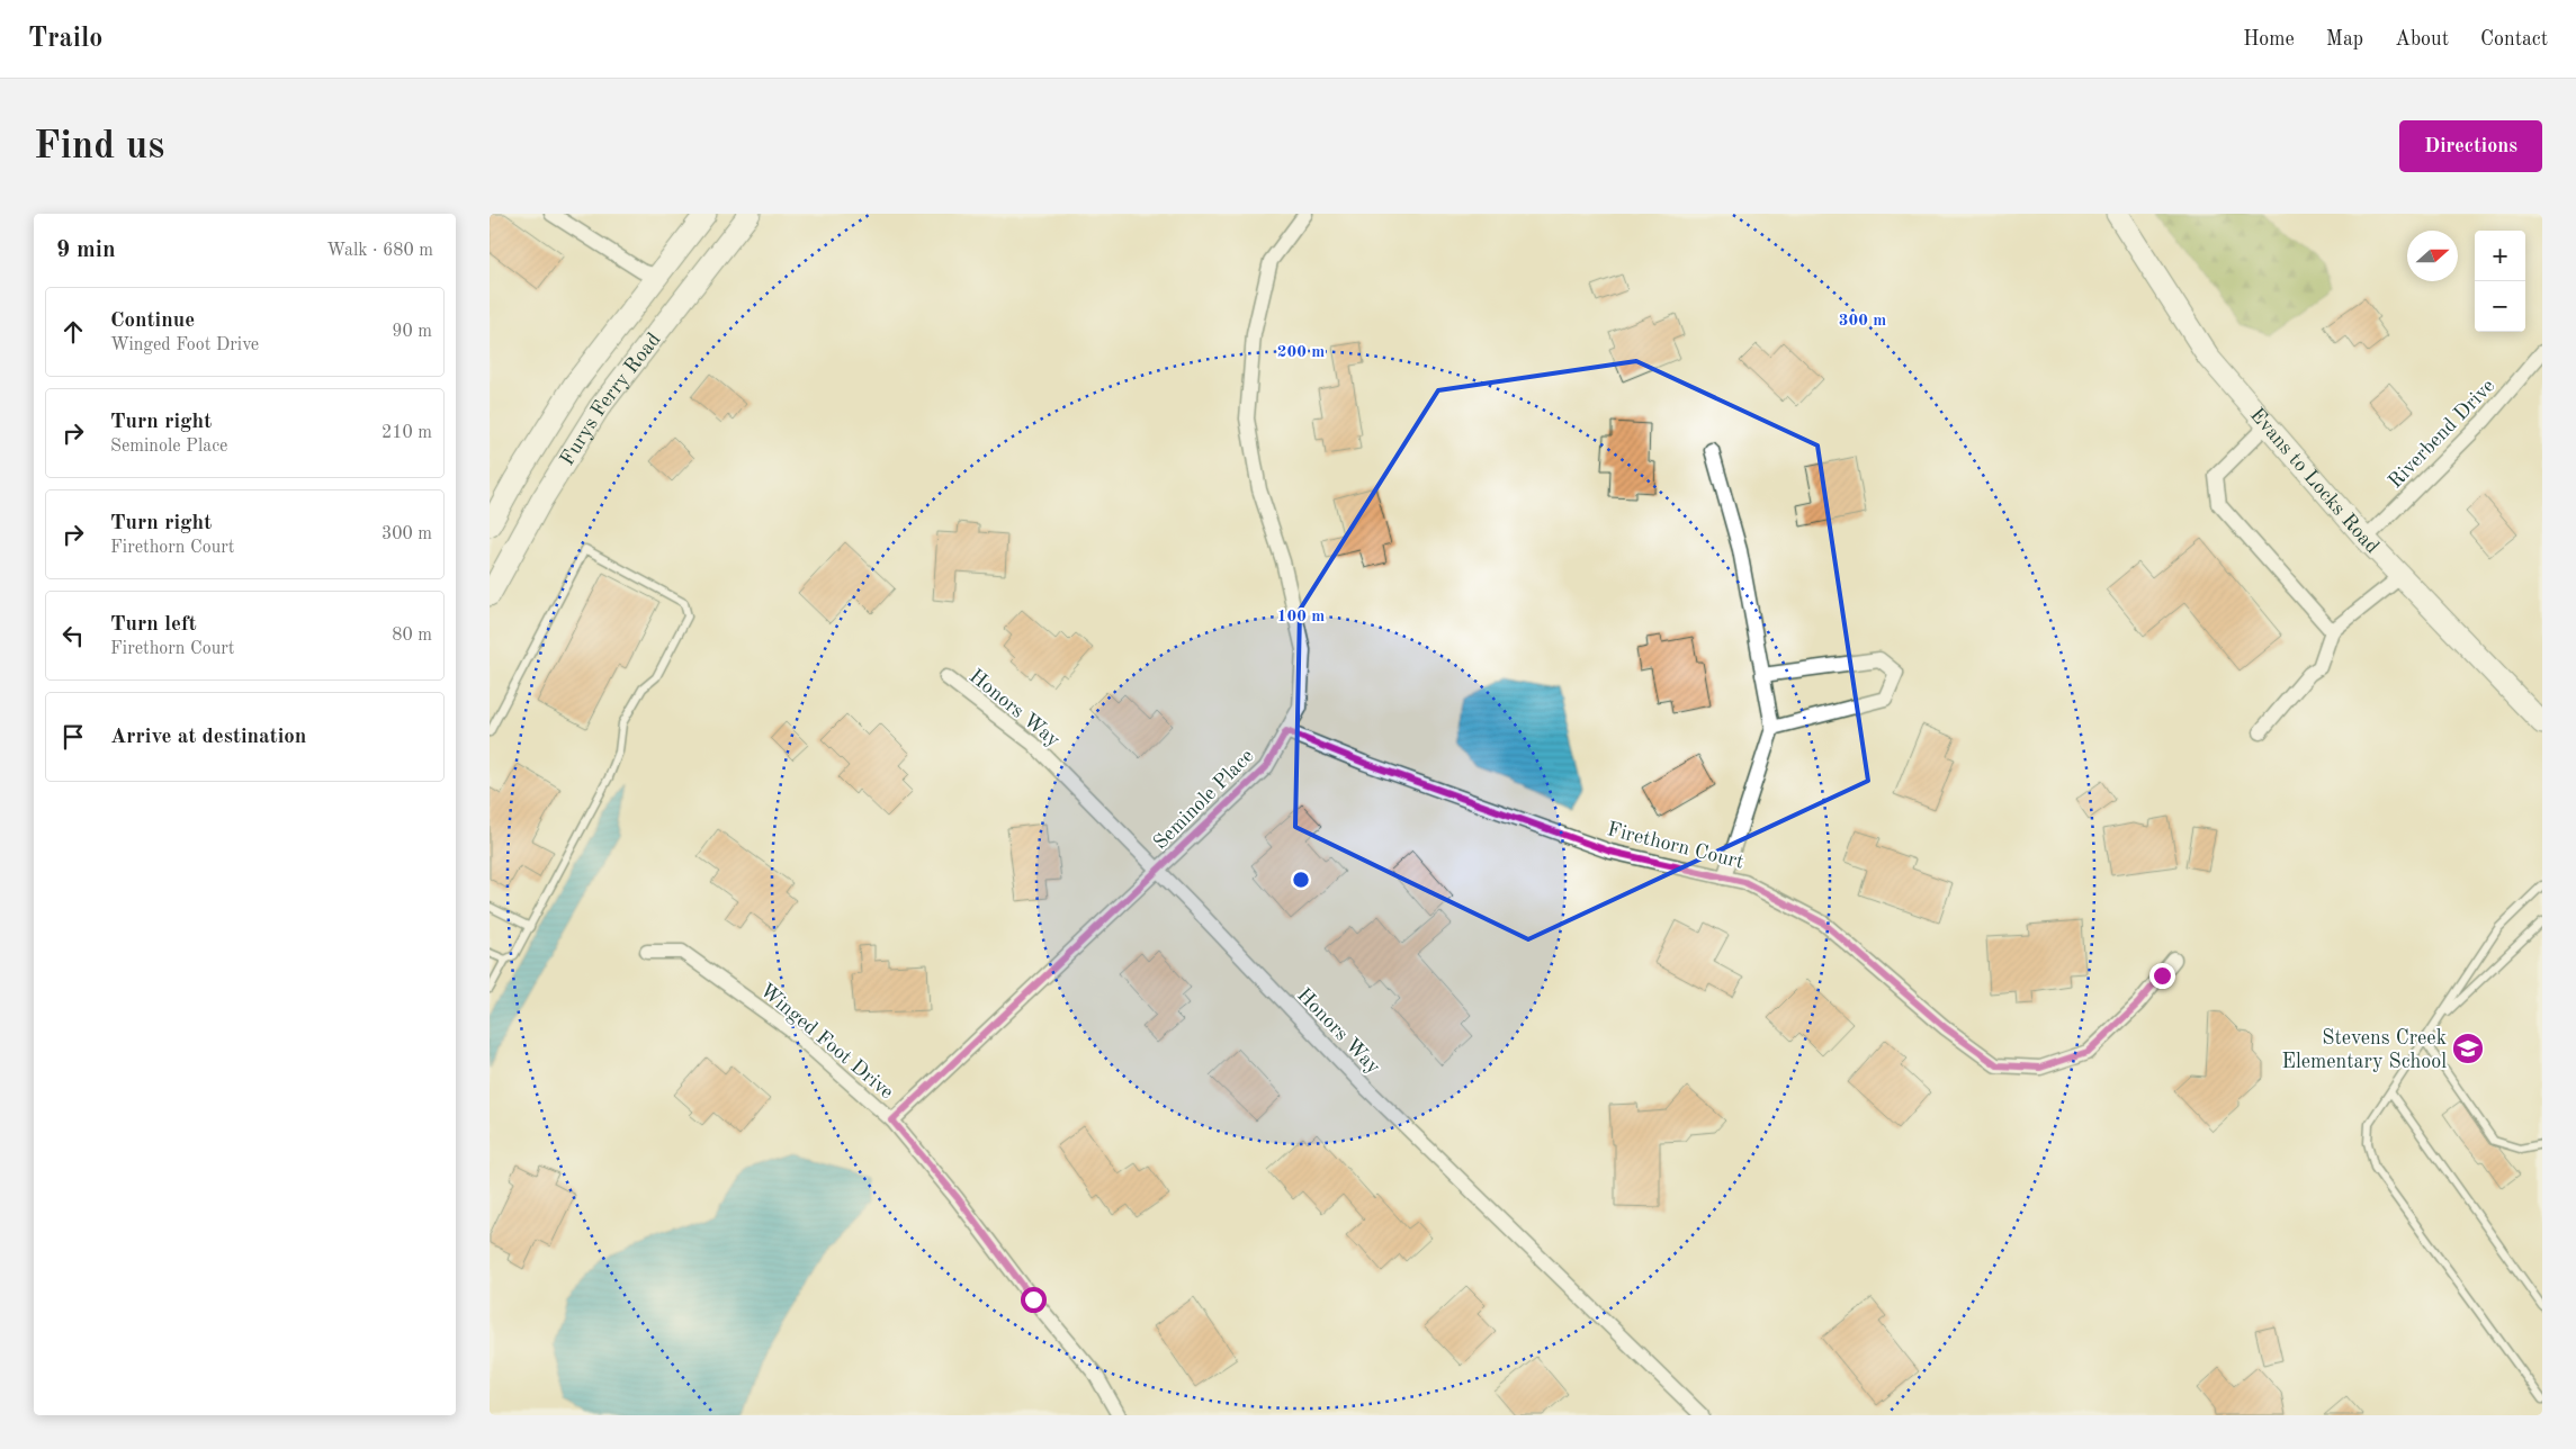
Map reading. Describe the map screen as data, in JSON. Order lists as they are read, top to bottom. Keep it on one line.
{"streets":{"main road":["Furys Ferry Road","Evans to Locks Road"],"street":["Riverbend Drive","Honors Way","Seminole Place","Firethorn Court","Winged Foot Drive"]},"crossings":[["Riverbend Drive","Evans to Locks Road"],["Honors Way","Seminole Place"],["Seminole Place","Firethorn Court"],["Seminole Place","Winged Foot Drive"]],"places":{"school or university":["Stevens Creek Elementary School"]},"north":"right","page":{"header":"Trailo","nav":["Home","Map","About","Contact"],"buttons":"Directions","title":"Find us","heading":["9 min","Walk · 680 m"],"map_buttons":["+","−"],"list":[["Continue","Winged Foot Drive","90 m"],["Turn right","Seminole Place","210 m"],["Turn right","Firethorn Court","300 m"],["Turn left","Firethorn Court","80 m"],"Arrive at destination"]},"rings":["300 m","200 m","100 m"]}
